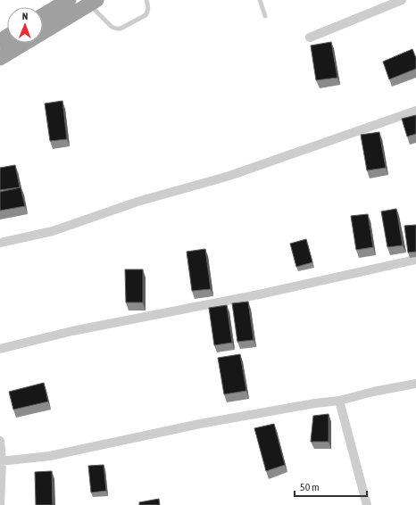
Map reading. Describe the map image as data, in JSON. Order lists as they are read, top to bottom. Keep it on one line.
{"scale_bar":"50 m","north":"top"}
